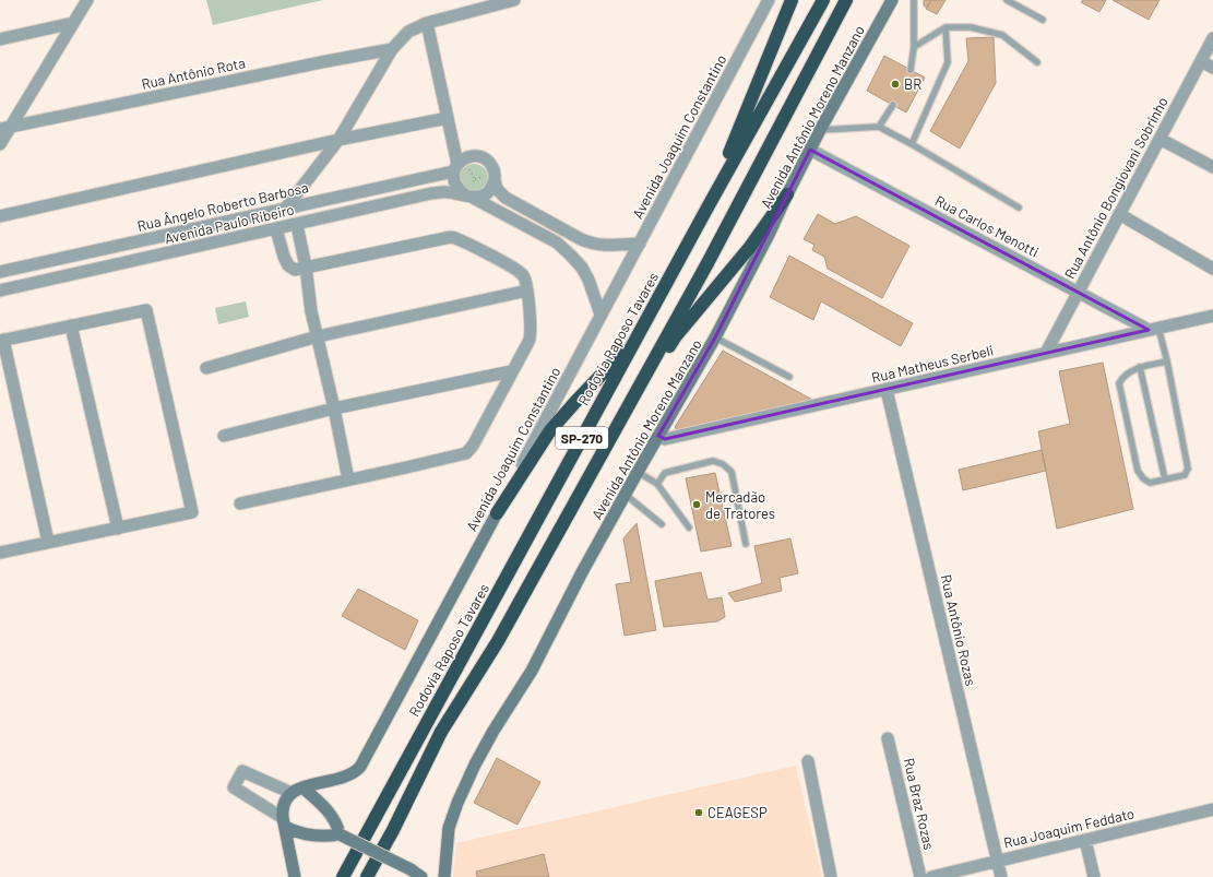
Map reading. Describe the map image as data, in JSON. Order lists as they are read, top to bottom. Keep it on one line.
{"streets":{"highway":["Rodovia Raposo Tavares","SP-270"],"main road":["Avenida Antônio Moreno Manzano","Avenida Joaquim Constantino"],"street":["Rua Antônio Rota","Rua Antônio Bongiovani Sobrinho","Rua Ângelo Roberto Barbosa","Avenida Paulo Ribeiro","Rua Carlos Menotti","Rua Matheus Serbeli","Rua Antônio Rozas","Rua Braz Rozas","Rua Joaquim Feddato"]},"crossings":[["Avenida Antônio Moreno Manzano","Rua Carlos Menotti"],["Avenida Antônio Moreno Manzano","Rua Matheus Serbeli"],["Avenida Joaquim Constantino","Avenida Paulo Ribeiro"],["Rua Antônio Bongiovani Sobrinho","Rua Carlos Menotti"],["Rua Antônio Bongiovani Sobrinho","Rua Matheus Serbeli"],["Rua Carlos Menotti","Rua Matheus Serbeli"],["Rua Matheus Serbeli","Rua Antônio Rozas"],["Rua Antônio Rozas","Rua Joaquim Feddato"]],"places":["BR","Mercadão de Tratores","CEAGESP"]}
